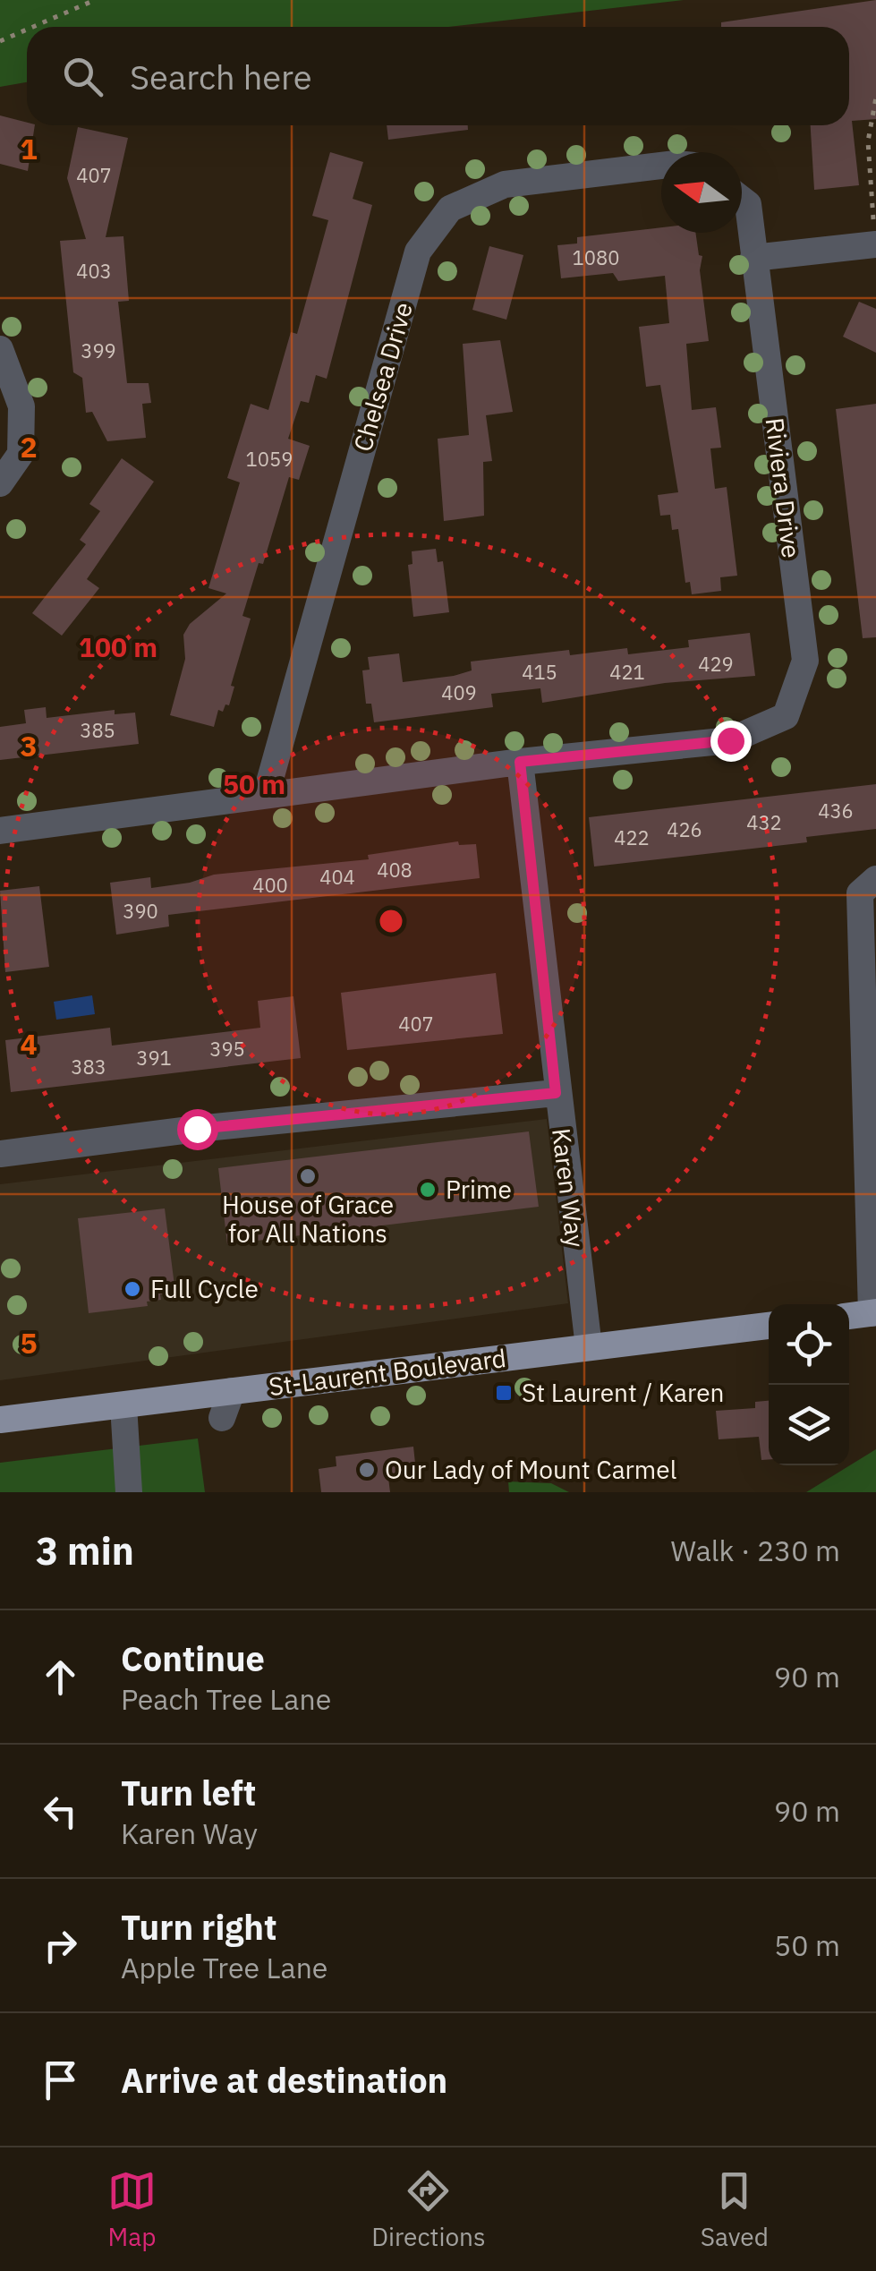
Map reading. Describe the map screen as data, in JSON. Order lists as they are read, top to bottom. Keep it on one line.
{"streets":{"main road":["St-Laurent Boulevard"],"street":["Chelsea Drive","Riviera Drive","Karen Way"]},"crossings":[["Riviera Drive","Karen Way"],["Karen Way","St-Laurent Boulevard"]],"places":{"other":["House of Grace for All Nations","Prime","Full Cycle","Our Lady of Mount Carmel"],"transit":["St Laurent / Karen"]},"house_numbers":["407","1080","403","399","1059","429","415","421","409","385","436","432","426","422","408","404","400","390","407","395","391","383"],"north":"left","page":{"search":"Search here","heading":["3 min","Walk · 230 m"],"list":[["Continue","Peach Tree Lane","90 m"],["Turn left","Karen Way","90 m"],["Turn right","Apple Tree Lane","50 m"],"Arrive at destination"],"nav":["Map","Directions","Saved"]},"grid":{"rows":["1","2","3","4","5"]},"rings":["100 m","50 m"]}
